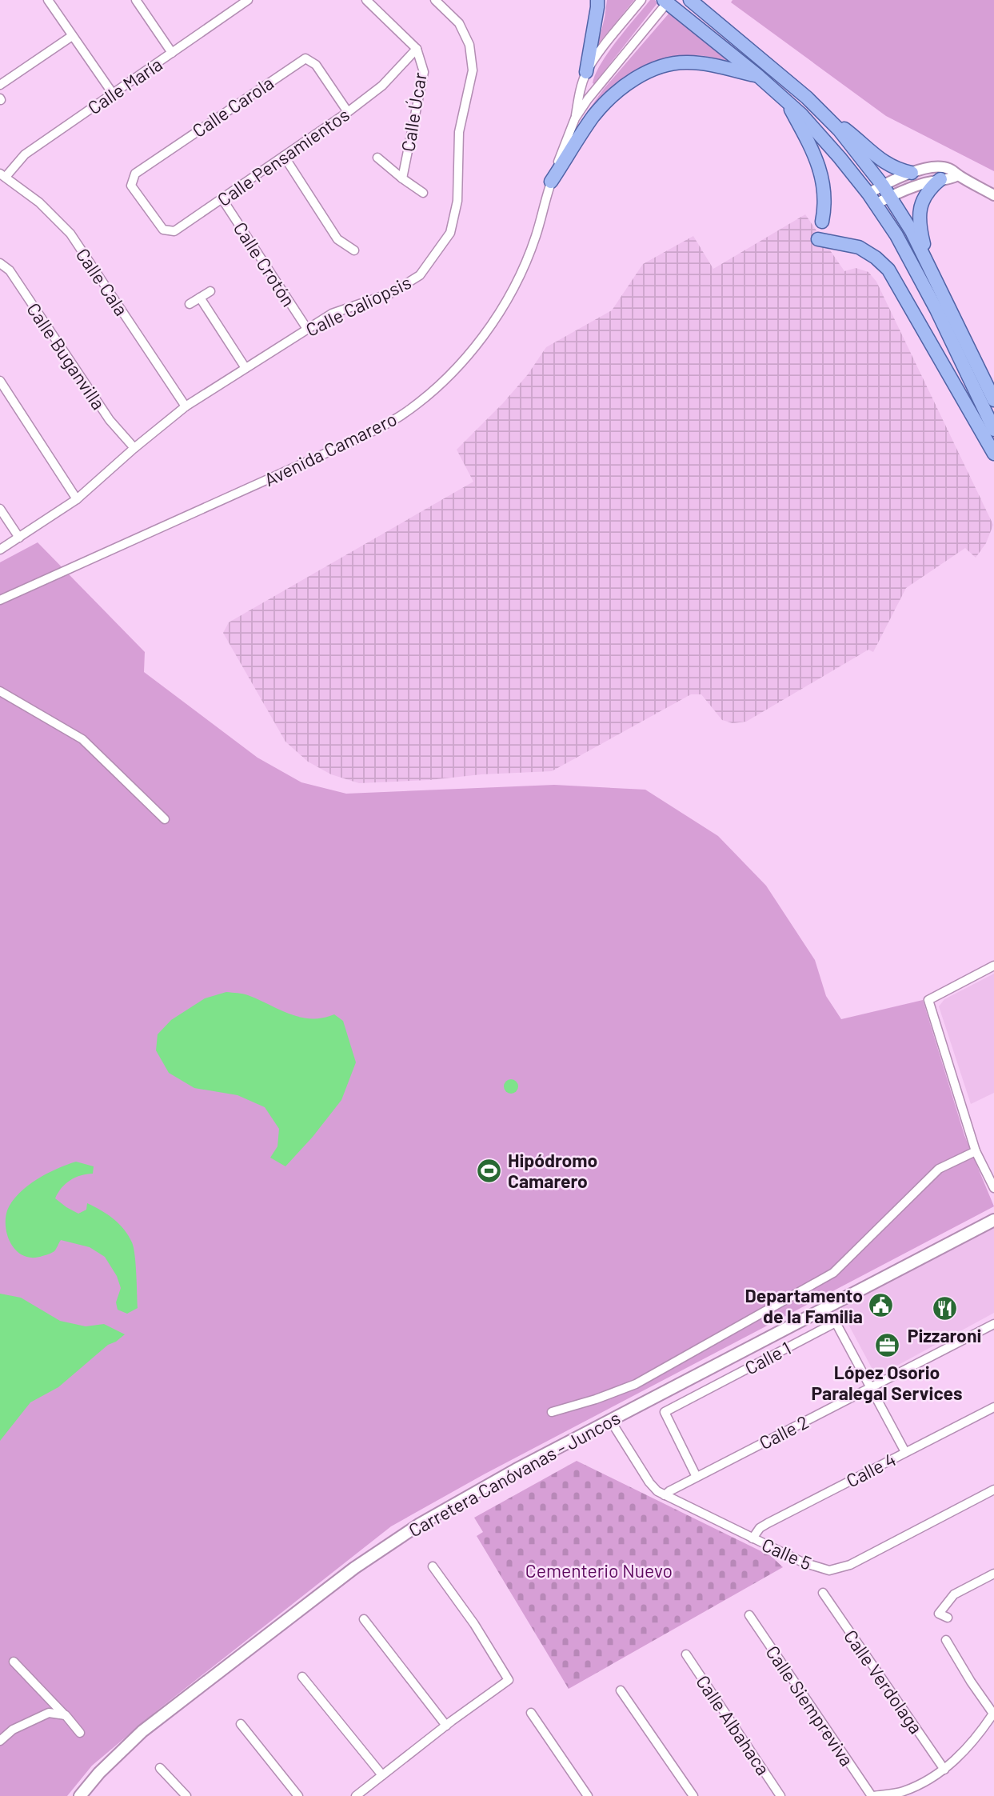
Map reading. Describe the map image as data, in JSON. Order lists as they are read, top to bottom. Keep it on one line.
{"streets":{"main road":["Carretera Canóvanas - Juncos"],"street":["Calle María","Calle Carola","Calle Úcar","Calle Pensamientos","Calle Crotón","Calle Cala","Calle Caliopsis","Calle Buganvilla","Avenida Camarero","Calle 1","Calle 2","Calle 4","Calle 5","Calle Verdolaga","Calle Siempreviva","Calle Albahaca"]},"crossings":[["Calle María","Calle Cala"],["Calle Carola","Calle Pensamientos"],["Calle Úcar","Calle Pensamientos"],["Calle Pensamientos","Calle Crotón"],["Calle Crotón","Calle Caliopsis"],["Calle Cala","Calle Caliopsis"],["Calle Caliopsis","Calle Buganvilla"],["Calle 1","Calle 2"],["Calle 1","Calle 4"],["Calle 2","Calle 5"],["Calle 4","Calle 5"],["Carretera Canóvanas - Juncos","Calle 5"]],"parks":["Cementerio Nuevo"],"places":{"sports":["Hipódromo Camarero"],"public building":["Departamento de la Familia"],"restaurant":["Pizzaroni"],"office":["López Osorio Paralegal Services"]}}
